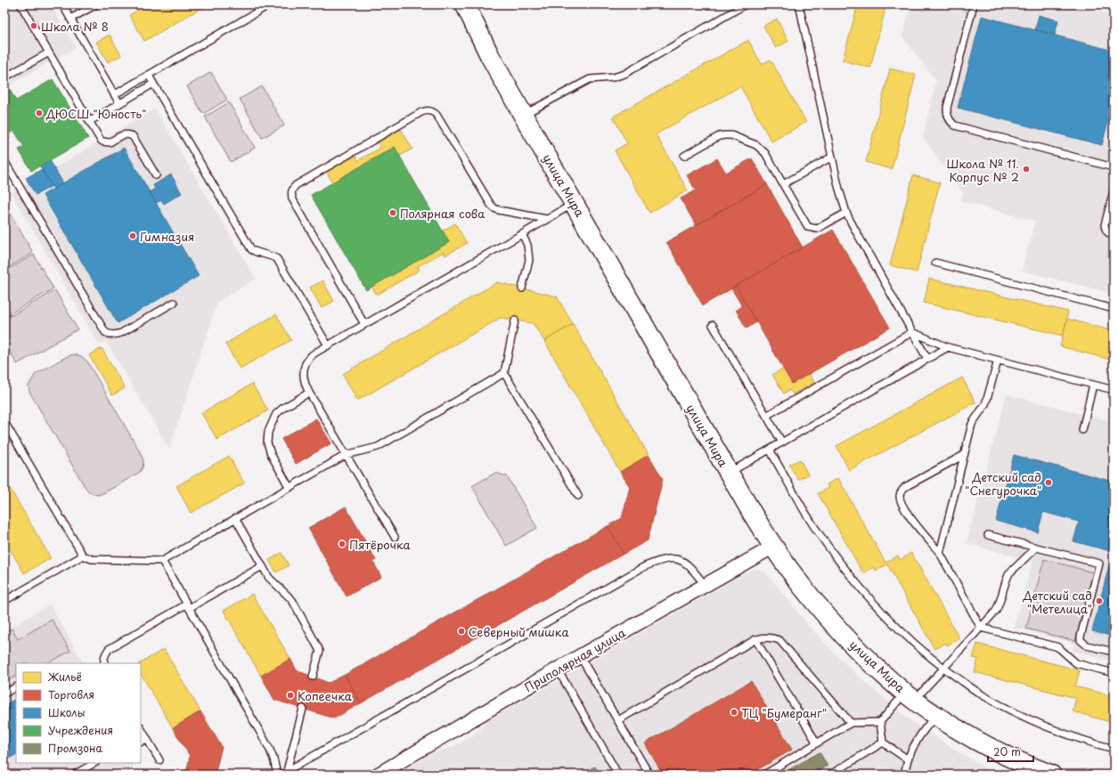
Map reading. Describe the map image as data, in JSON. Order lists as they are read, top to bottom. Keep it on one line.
{"streets":{"street":["улица Мира","Приполярная улица"]},"crossings":[["улица Мира","Приполярная улица"]],"places":["Школа № 8","ДЮСШ \"Юность\"","Школа № 11. Корпус № 2","Полярная сова","Гимназия","Детский сад \"Снегурочка\"","Пятёрочка","Детский сад \"Метелица\"","Северный мишка","Копеечка","ТЦ \"Бумеранг\""],"legend":["Жильё","Торговля","Школы","Учреждения","Промзона"],"scale_bar":"20 m"}
